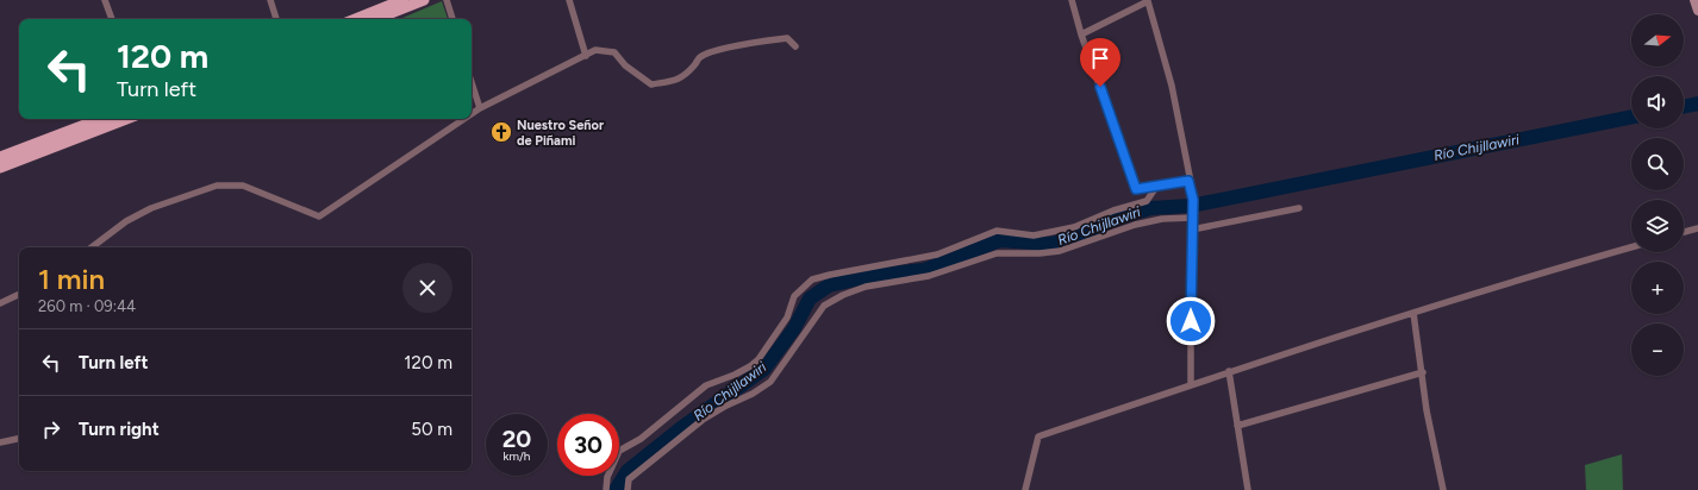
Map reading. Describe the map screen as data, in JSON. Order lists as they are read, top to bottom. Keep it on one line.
{"water":["Río Chijllawiri"],"places":{"church":["Nuestro Señor de Piñami"]},"north":"right","page":{"map_buttons":["+","−"],"turn":["120 m","Turn left"],"heading":["1 min","260 m · 09:44"],"list":[{"name":"Turn left","value":"120 m"},{"name":"Turn right","value":"50 m"}],"speed":"20 km/h","limit":"30"}}
